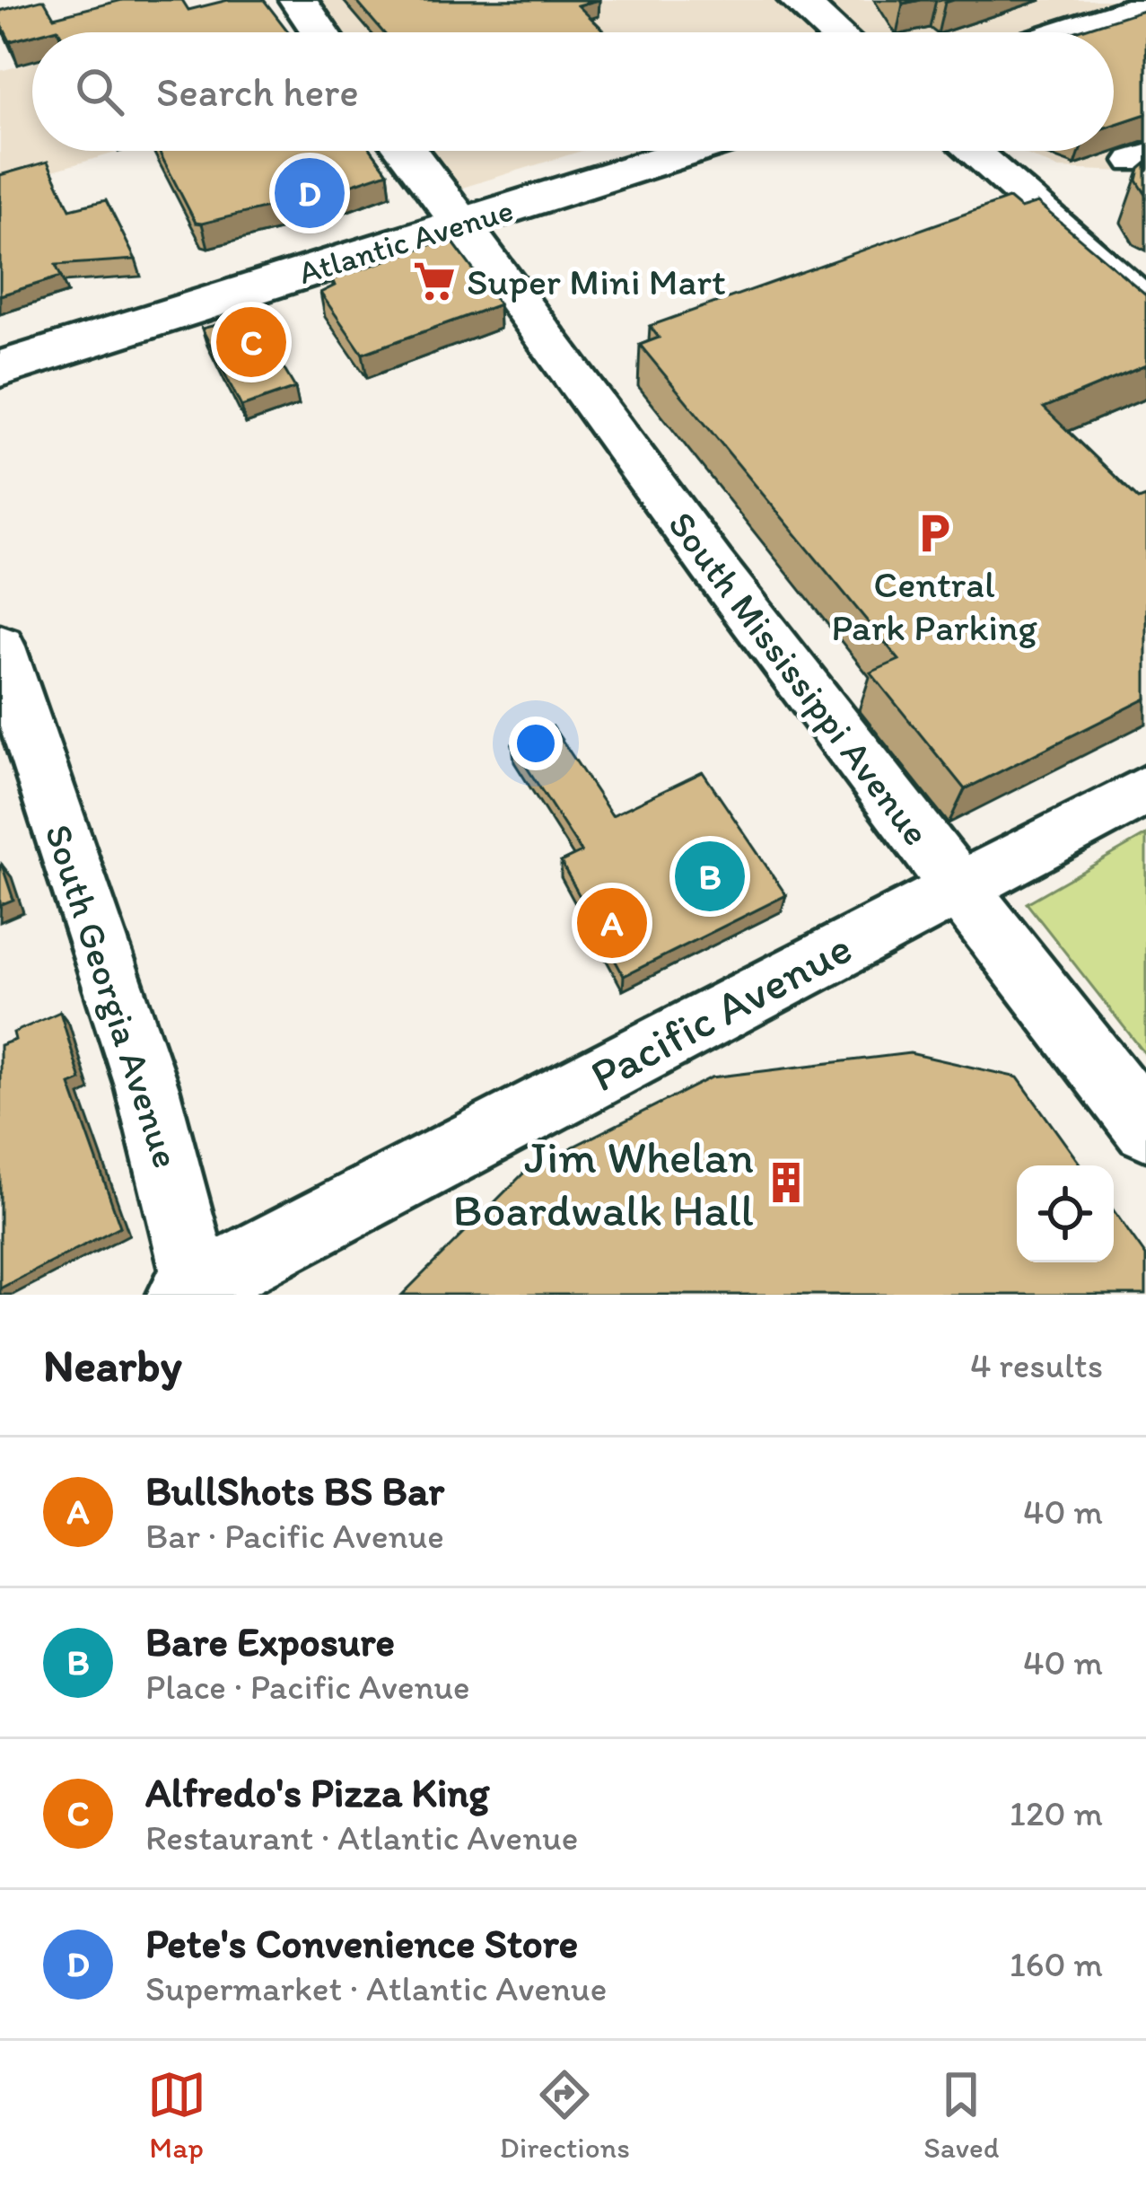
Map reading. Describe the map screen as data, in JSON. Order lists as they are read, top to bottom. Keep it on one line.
{"streets":{"main road":["Atlantic Avenue"],"street":["South Mississippi Avenue","South Georgia Avenue","Pacific Avenue"]},"crossings":[["Atlantic Avenue","South Mississippi Avenue"],["South Mississippi Avenue","Pacific Avenue"],["South Georgia Avenue","Pacific Avenue"]],"places":{"supermarket":["Super Mini Mart"],"parking":["Central Park Parking"],"building":["Jim Whelan Boardwalk Hall"]},"page":{"search":"Search here","pins":["D","C","B","A"],"heading":["Nearby","4 results"],"list":[{"mark":"A","name":"BullShots BS Bar","note":"Bar · Pacific Avenue","value":"40 m"},{"mark":"B","name":"Bare Exposure","note":"Place · Pacific Avenue","value":"40 m"},{"mark":"C","name":"Alfredo's Pizza King","note":"Restaurant · Atlantic Avenue","value":"120 m"},{"mark":"D","name":"Pete's Convenience Store","note":"Supermarket · Atlantic Avenue","value":"160 m"}],"nav":["Map","Directions","Saved"]}}
